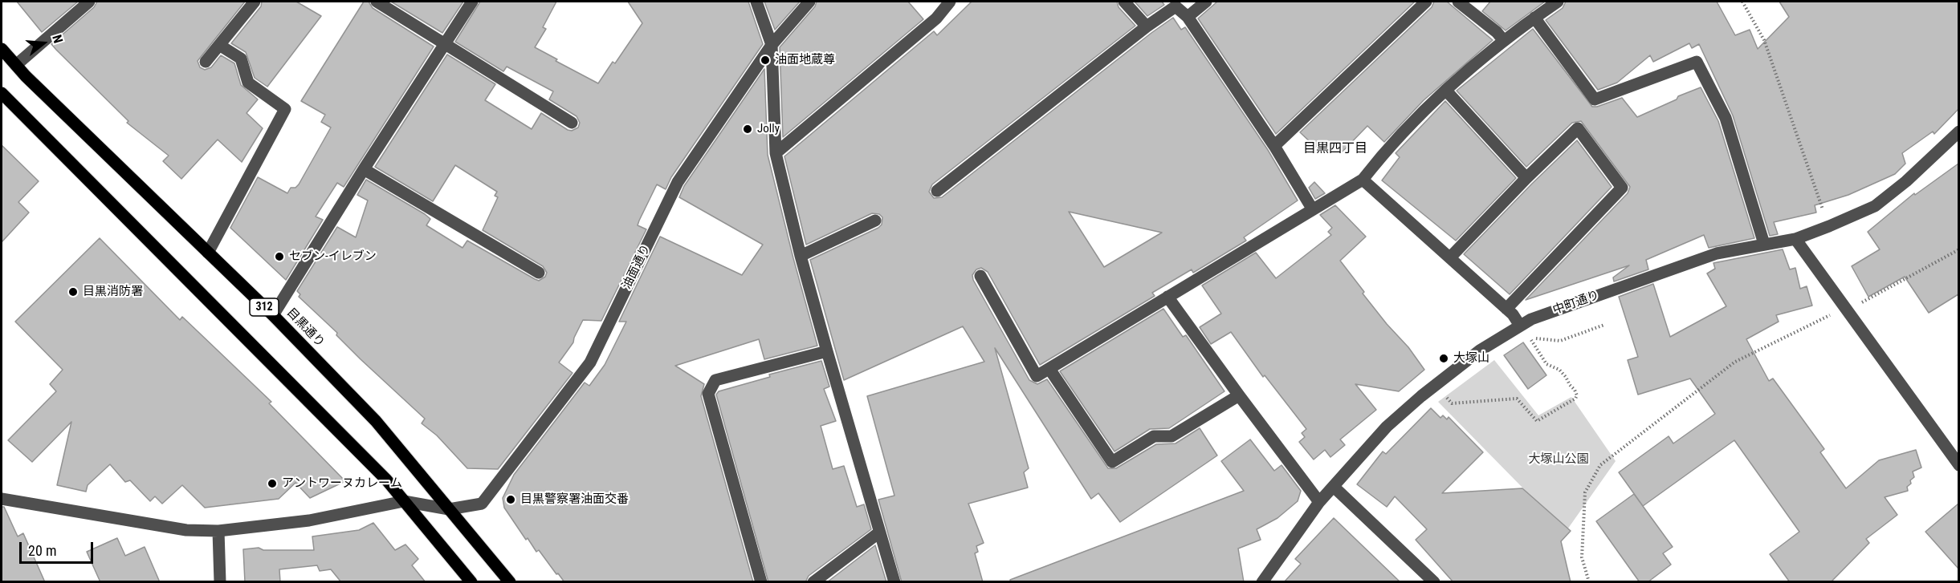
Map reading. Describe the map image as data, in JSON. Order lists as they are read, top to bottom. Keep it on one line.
{"streets":{"main road":["312","目黒通り"],"street":["油面通り","中町通り"]},"crossings":[["油面通り","目黒通り"]],"districts":["目黒四丁目"],"parks":["大塚山公園"],"places":["油面地蔵尊","Jolly","セブン-イレブン","目黒消防署","大塚山","アントワーヌカレーム","目黒警察署油面交番"],"scale_bar":"20 m","north":"right"}
